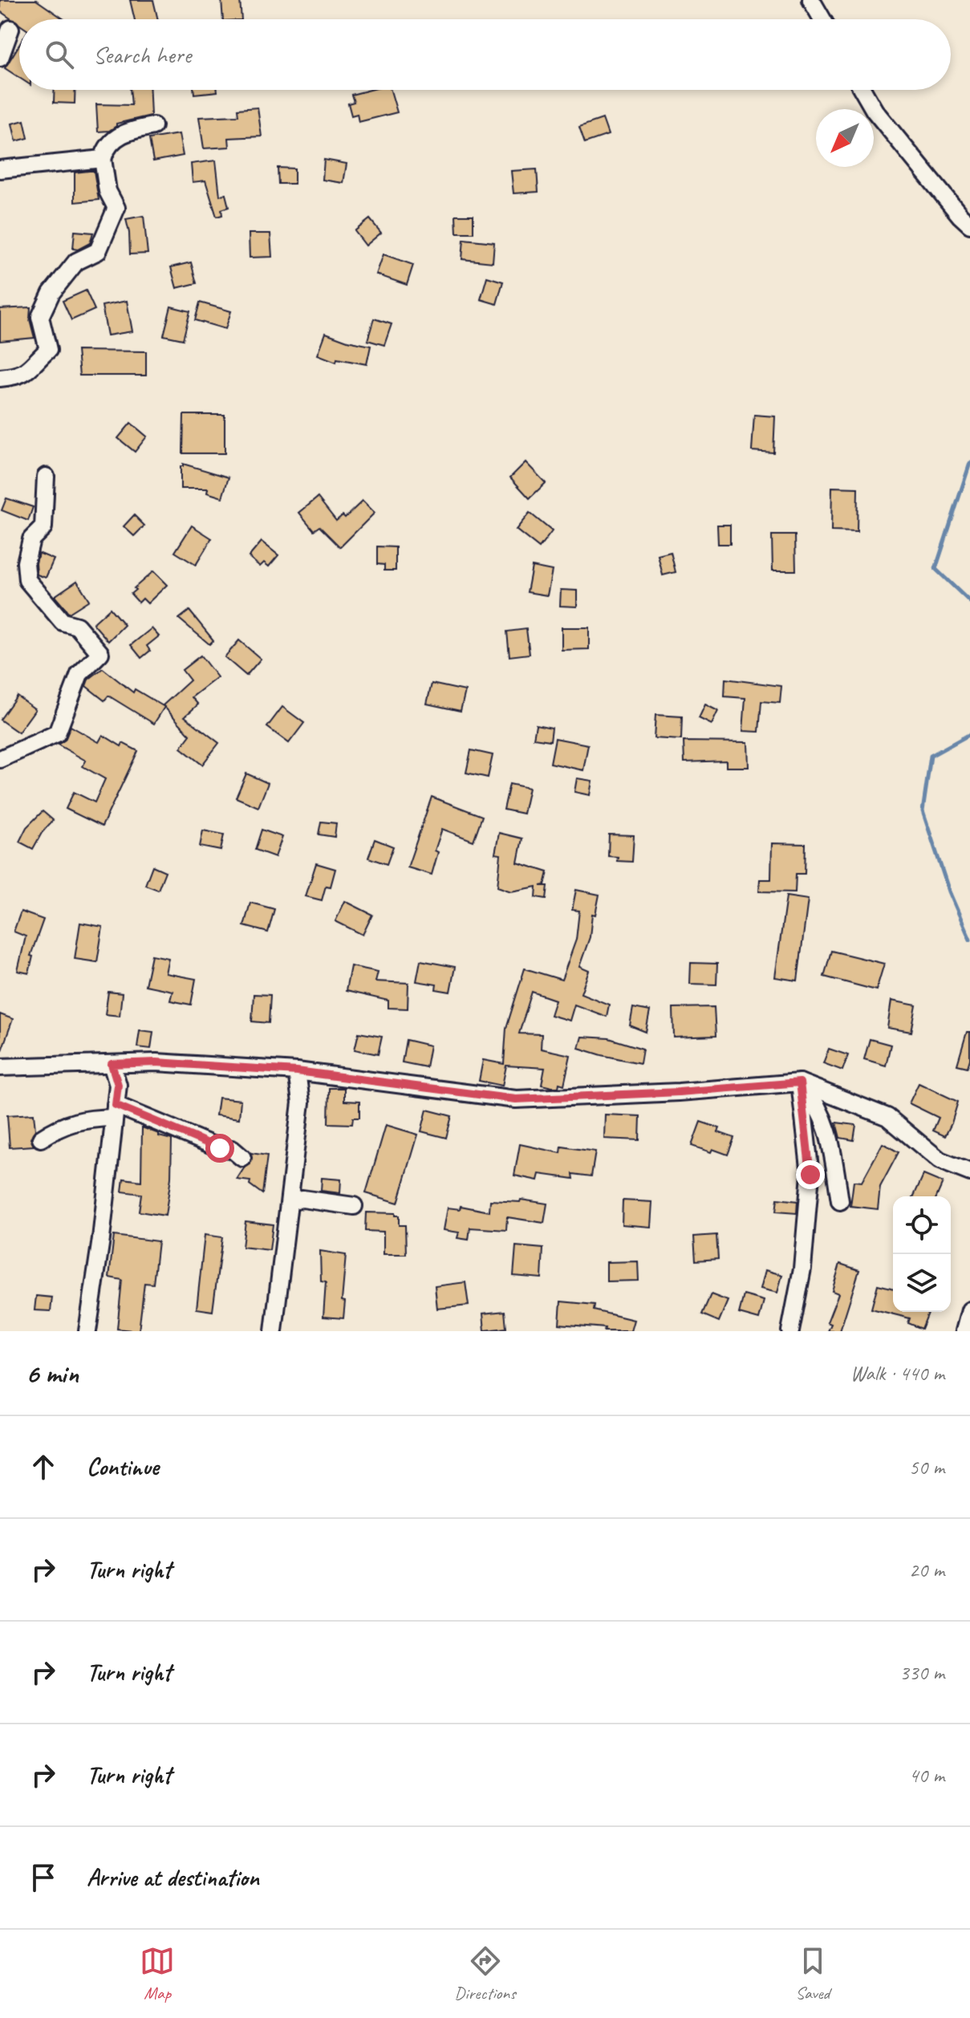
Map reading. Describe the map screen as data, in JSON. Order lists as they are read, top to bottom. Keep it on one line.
{"north":"bottom left","page":{"search":"Search here","heading":["6 min","Walk · 440 m"],"list":[["Continue","50 m"],["Turn right","20 m"],["Turn right","330 m"],["Turn right","40 m"],"Arrive at destination"],"nav":["Map","Directions","Saved"]}}
